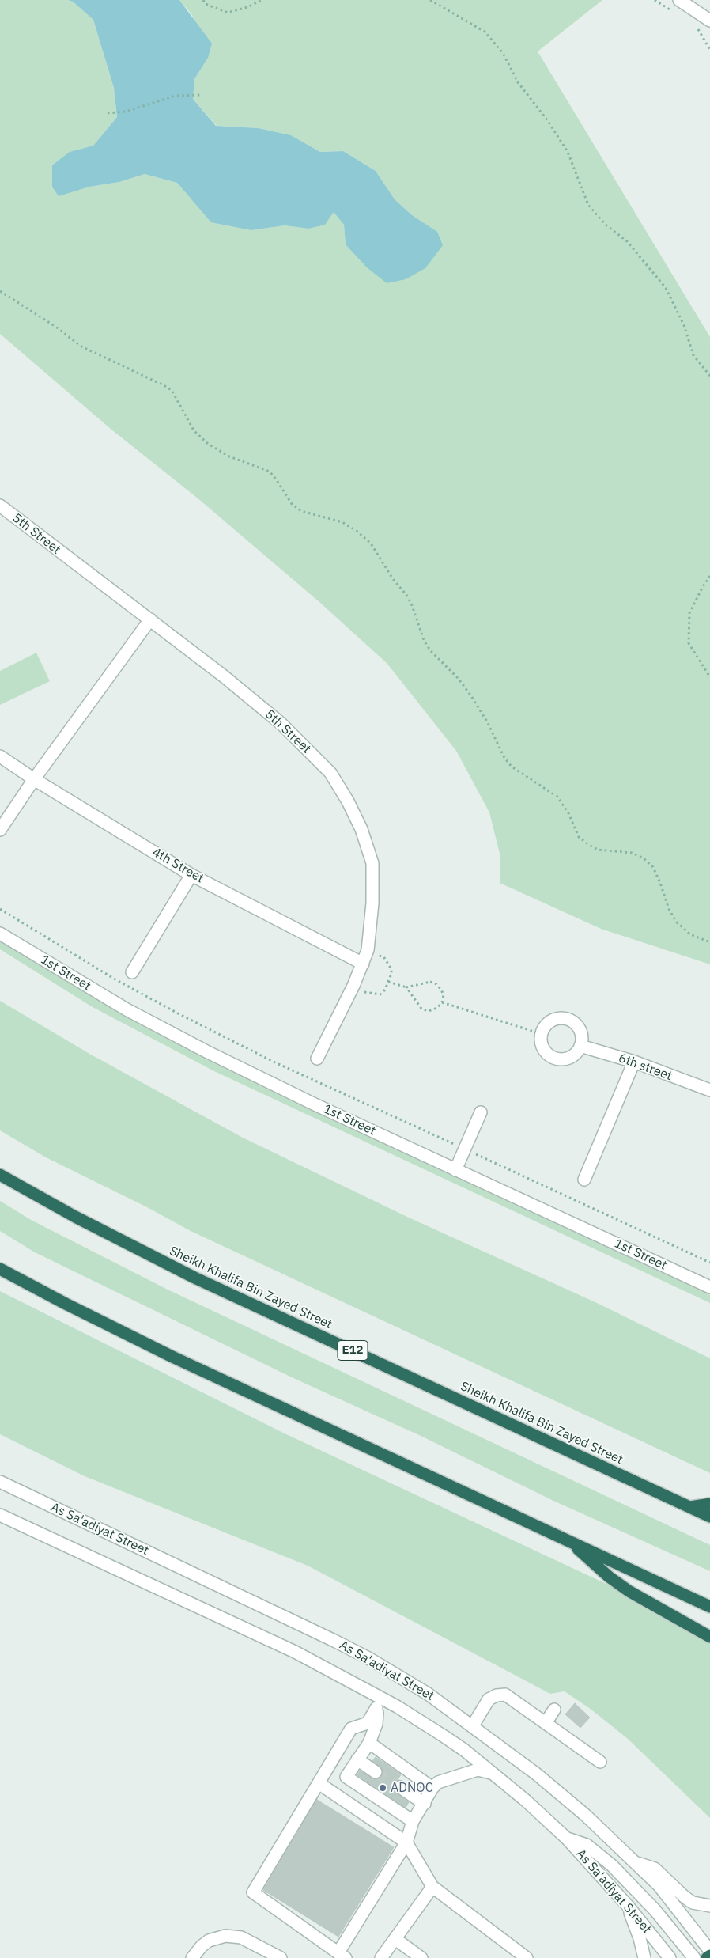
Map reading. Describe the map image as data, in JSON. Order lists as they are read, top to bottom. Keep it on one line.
{"streets":{"highway":["Sheikh Khalifa Bin Zayed Street","E12"],"street":["5th Street","4th Street","1st Street","6th street","As Sa'adiyat Street"]},"crossings":[["5th Street","4th Street"]],"places":["ADNOC"]}
